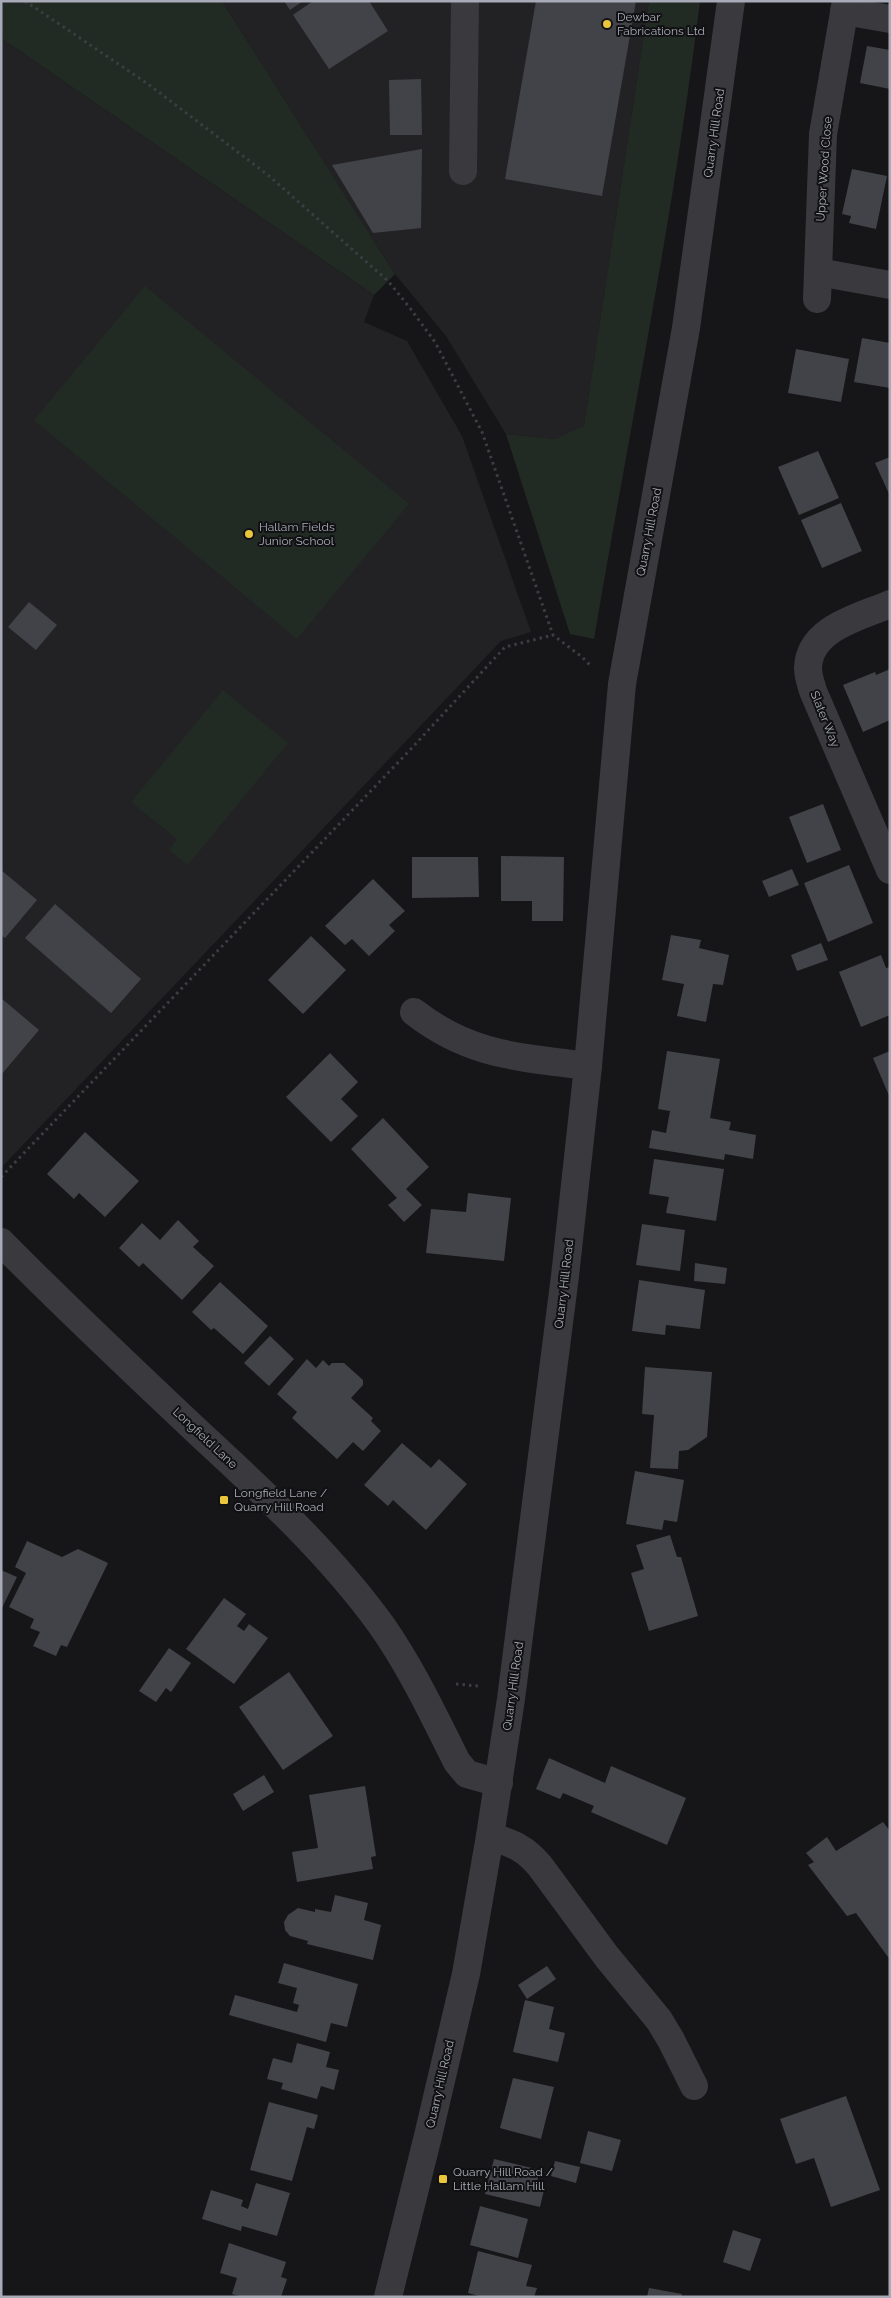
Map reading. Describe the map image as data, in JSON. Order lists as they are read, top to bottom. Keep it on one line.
{"streets":{"street":["Quarry Hill Road","Upper Wood Close","Slater Way","Longfield Lane"]},"crossings":[["Quarry Hill Road","Longfield Lane"]],"places":{"other":["Dewbar Fabrications Ltd","Hallam Fields Junior School"],"transit":["Longfield Lane / Quarry Hill Road","Quarry Hill Road / Little Hallam Hill"]}}
